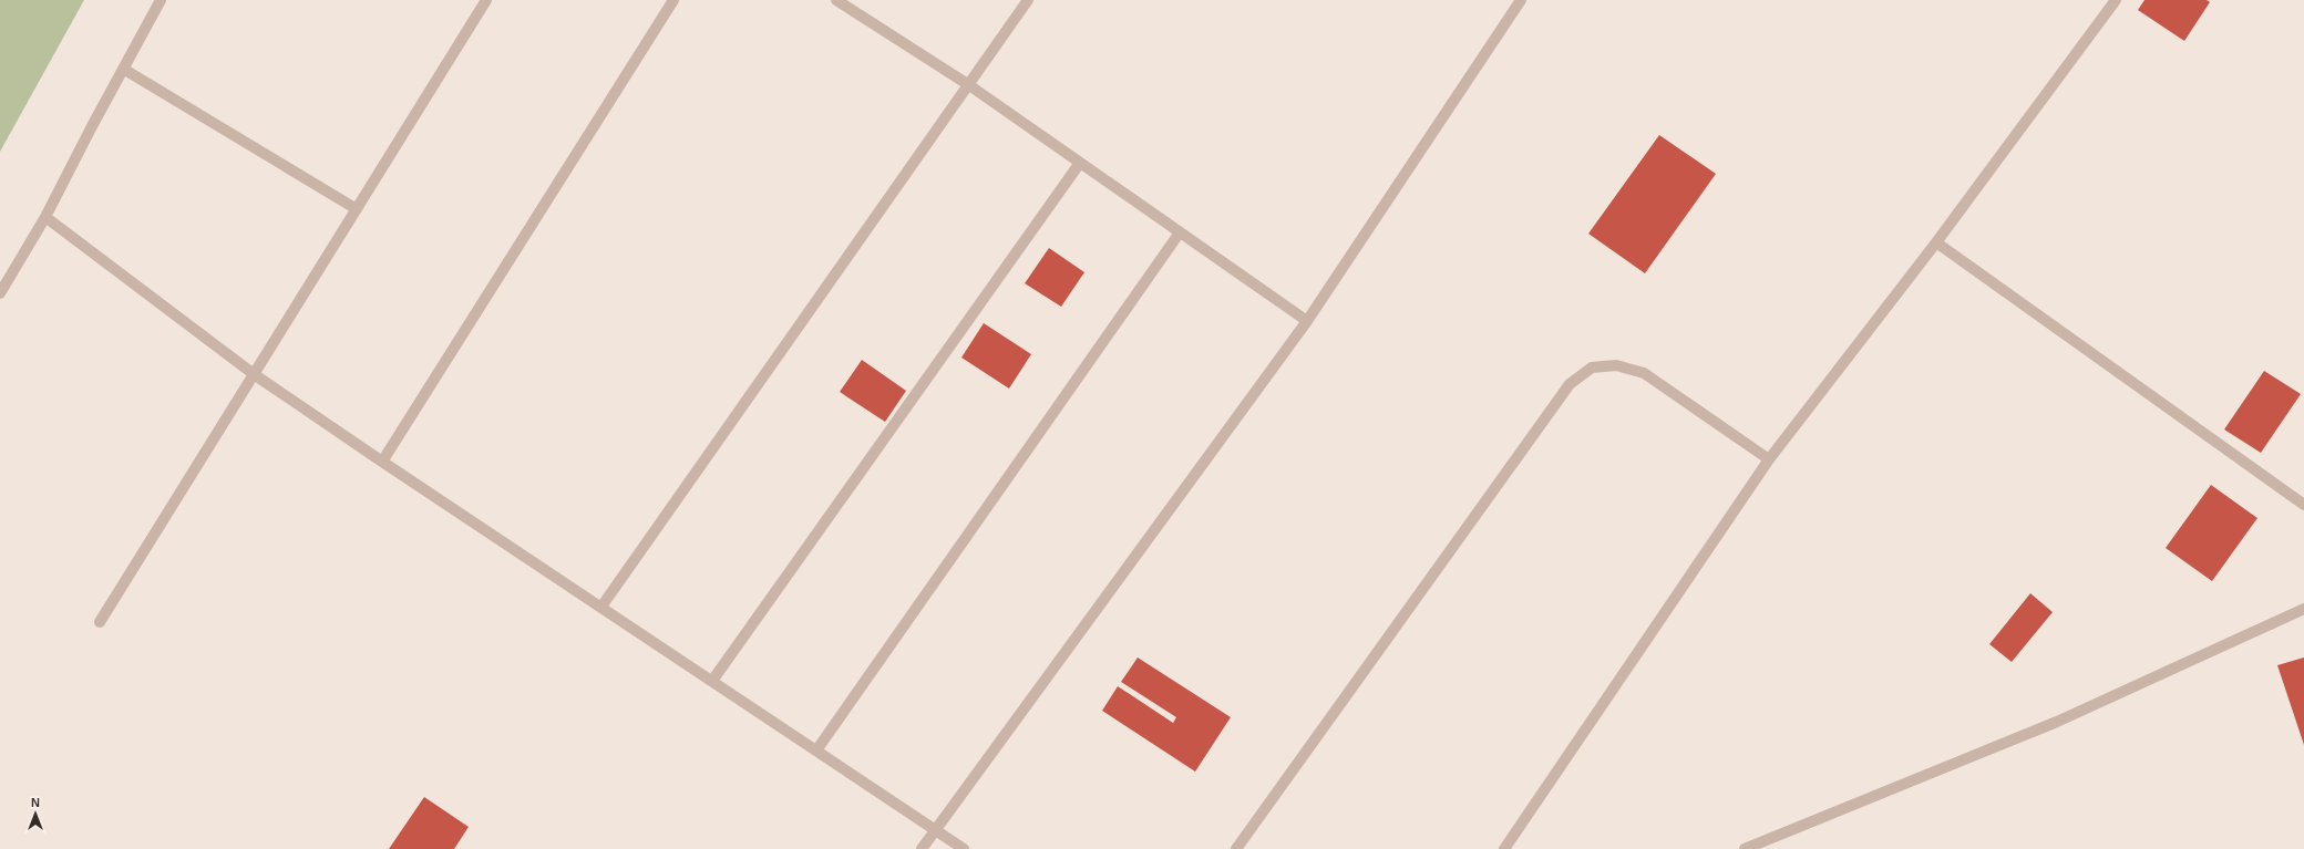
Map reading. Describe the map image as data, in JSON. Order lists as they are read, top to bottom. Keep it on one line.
{"north":"top"}
